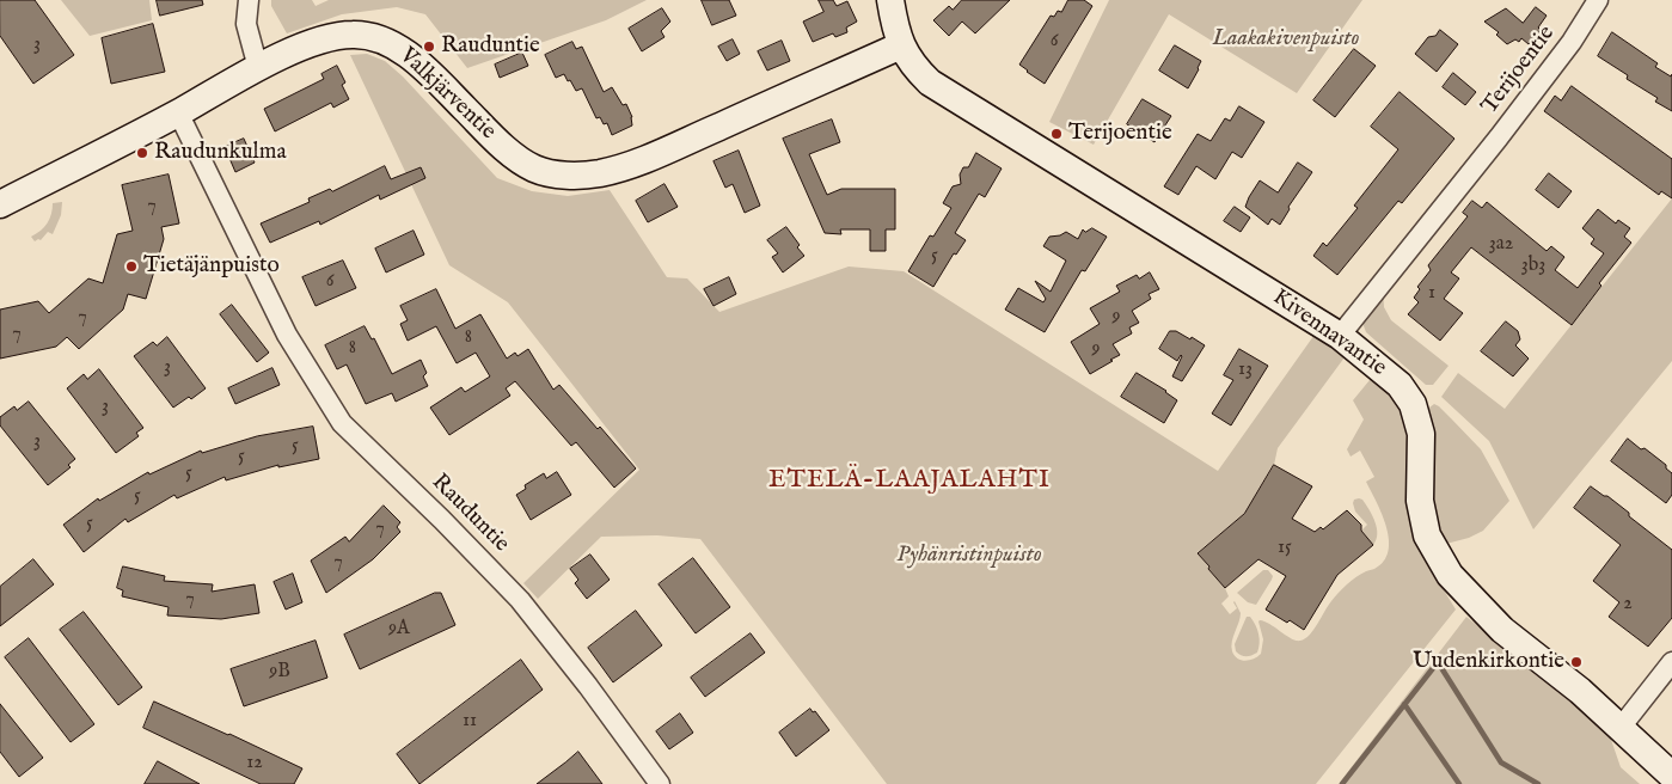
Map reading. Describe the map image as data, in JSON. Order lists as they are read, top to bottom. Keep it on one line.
{"streets":{"street":["Terijoentie","Valkjärventie","Kivennavantie","Rauduntie"]},"crossings":[["Terijoentie","Kivennavantie"],["Valkjärventie","Kivennavantie"],["Valkjärventie","Rauduntie"]],"districts":["ETELÄ-LAAJALAHTI"],"parks":["Laakakivenpuisto","Pyhänristinpuisto"],"places":["Rauduntie","Terijoentie","Raudunkulma","Tietäjänpuisto","Uudenkirkontie"],"house_numbers":["6","3","7","3a2","5","3b3","6","1","7","9","7","8","8","9","3","13","3","3","5","5","5","5","5","7","15","7","7","2","9A","9B","11","12"]}
